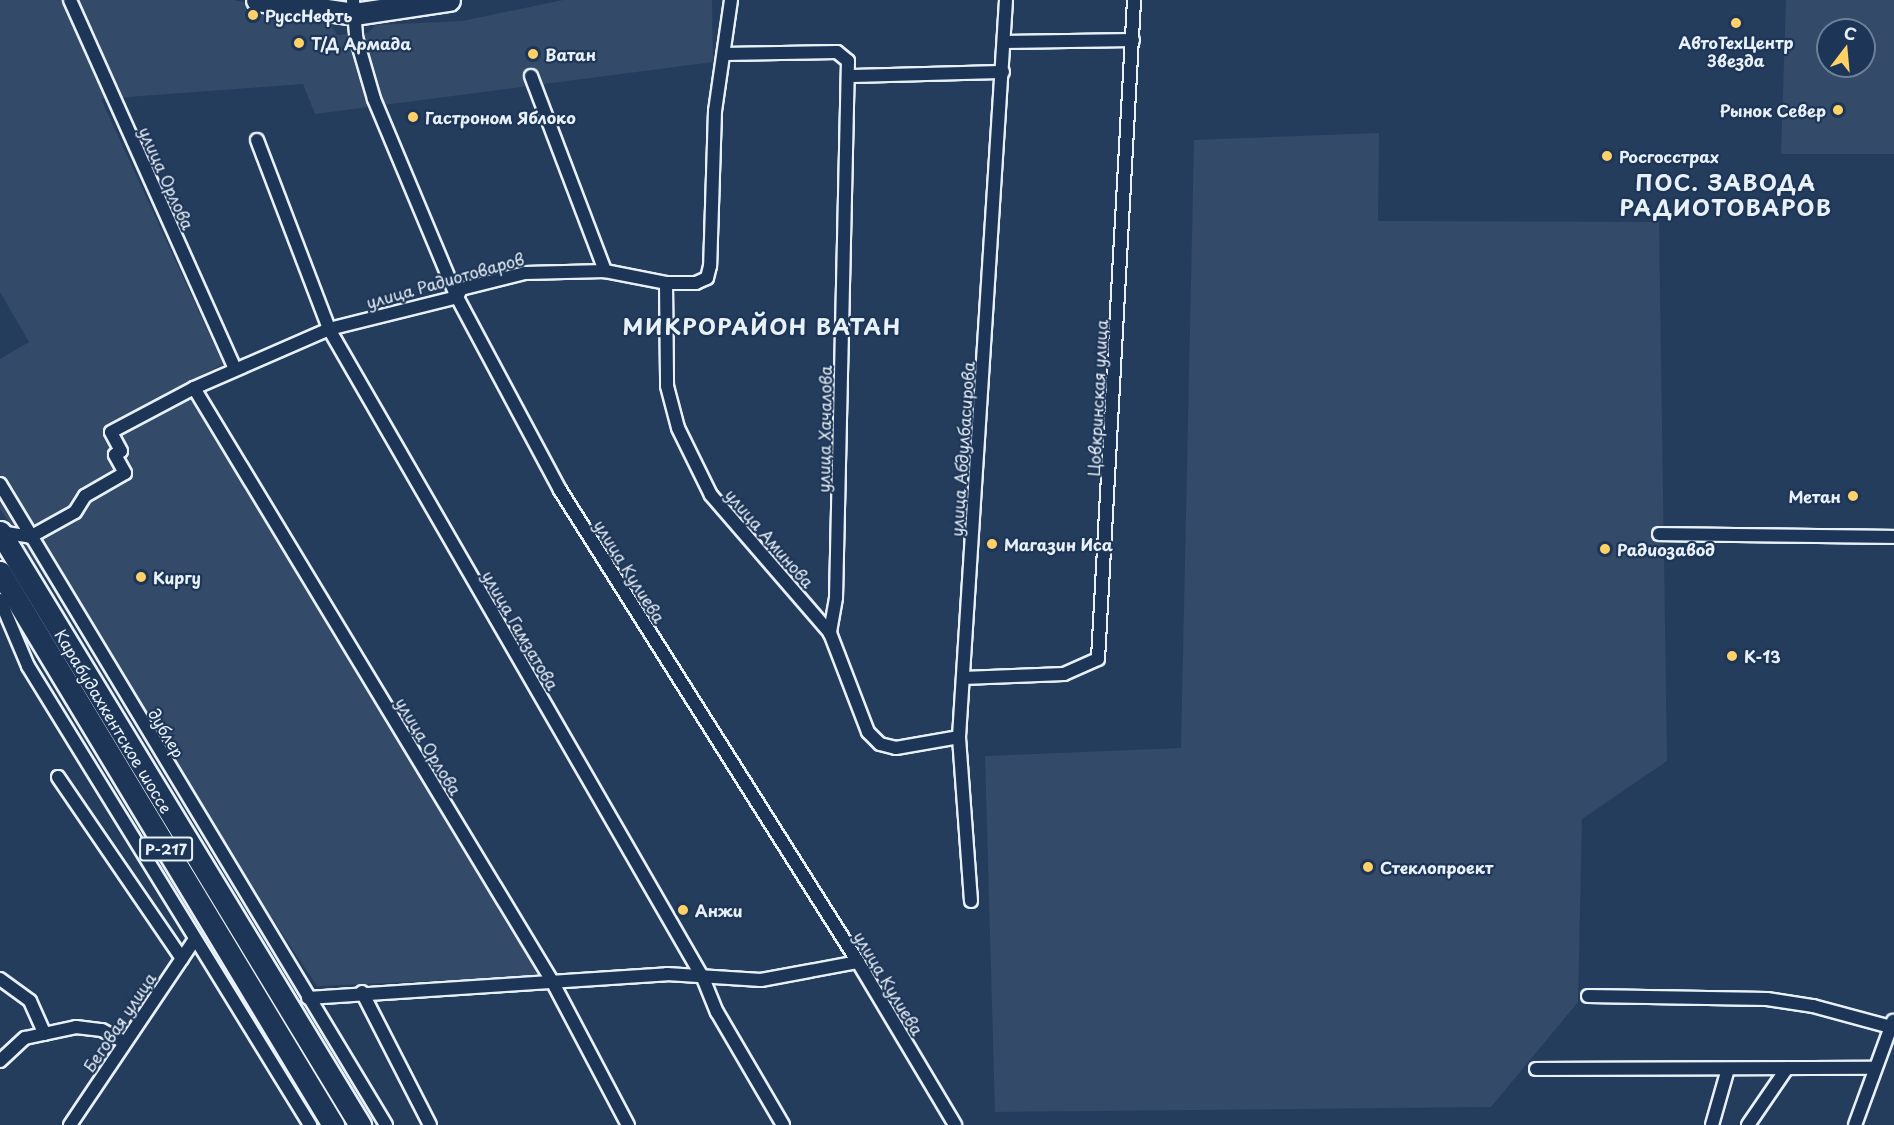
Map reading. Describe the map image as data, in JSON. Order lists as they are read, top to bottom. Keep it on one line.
{"streets":{"highway":["Карабудахкентское шоссе","Р-217"],"street":["улица Орлова","улица Радиотоваров","Цовкринская улица","улица Хачалова","улица Абдулбасирова","улица Аминова","улица Кулиева","улица Гамзатова","дублер","Беговая улица"]},"crossings":[["улица Орлова","улица Радиотоваров"],["улица Радиотоваров","улица Аминова"],["улица Радиотоваров","улица Кулиева"],["улица Радиотоваров","улица Гамзатова"],["улица Радиотоваров","дублер"],["Цовкринская улица","улица Абдулбасирова"],["улица Хачалова","улица Аминова"],["улица Абдулбасирова","улица Аминова"]],"districts":["ПОС. ЗАВОДА РАДИОТОВАРОВ","МИКРОРАЙОН ВАТАН"],"places":["РуссНефть","АвтоТехЦентр Звезда","Т/Д Армада","Ватан","Рынок Север","Гастроном Яблоко","Росгосстрах","Метан","Магазин Иса","Радиозавод","Киргу","К-13","Стеклопроект","Анжи"],"north":"top"}
